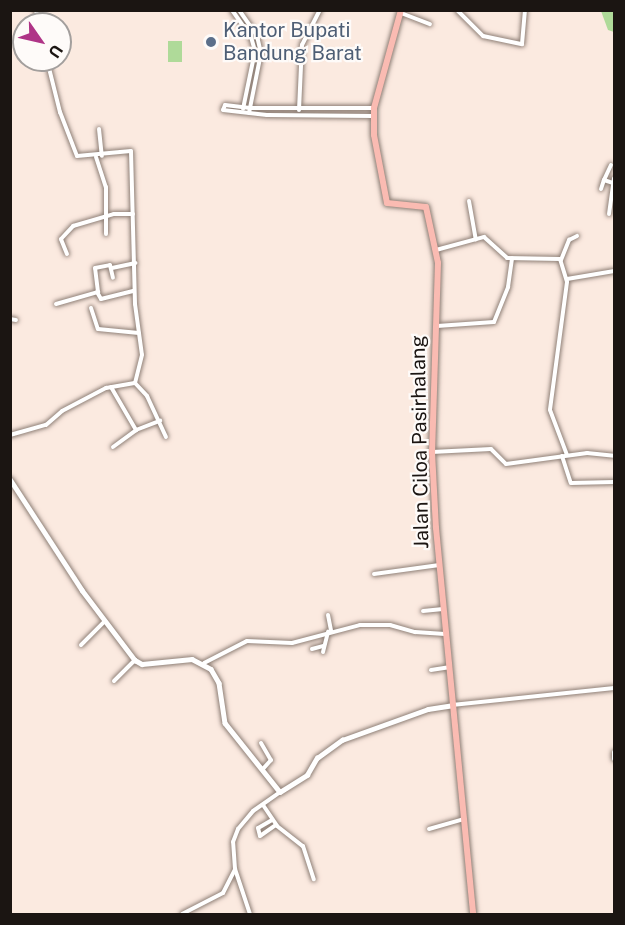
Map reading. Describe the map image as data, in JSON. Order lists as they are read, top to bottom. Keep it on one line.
{"streets":{"main road":["Jalan Ciloa Pasirhalang"]},"places":["Kantor Bupati Bandung Barat"],"north":"bottom right"}
